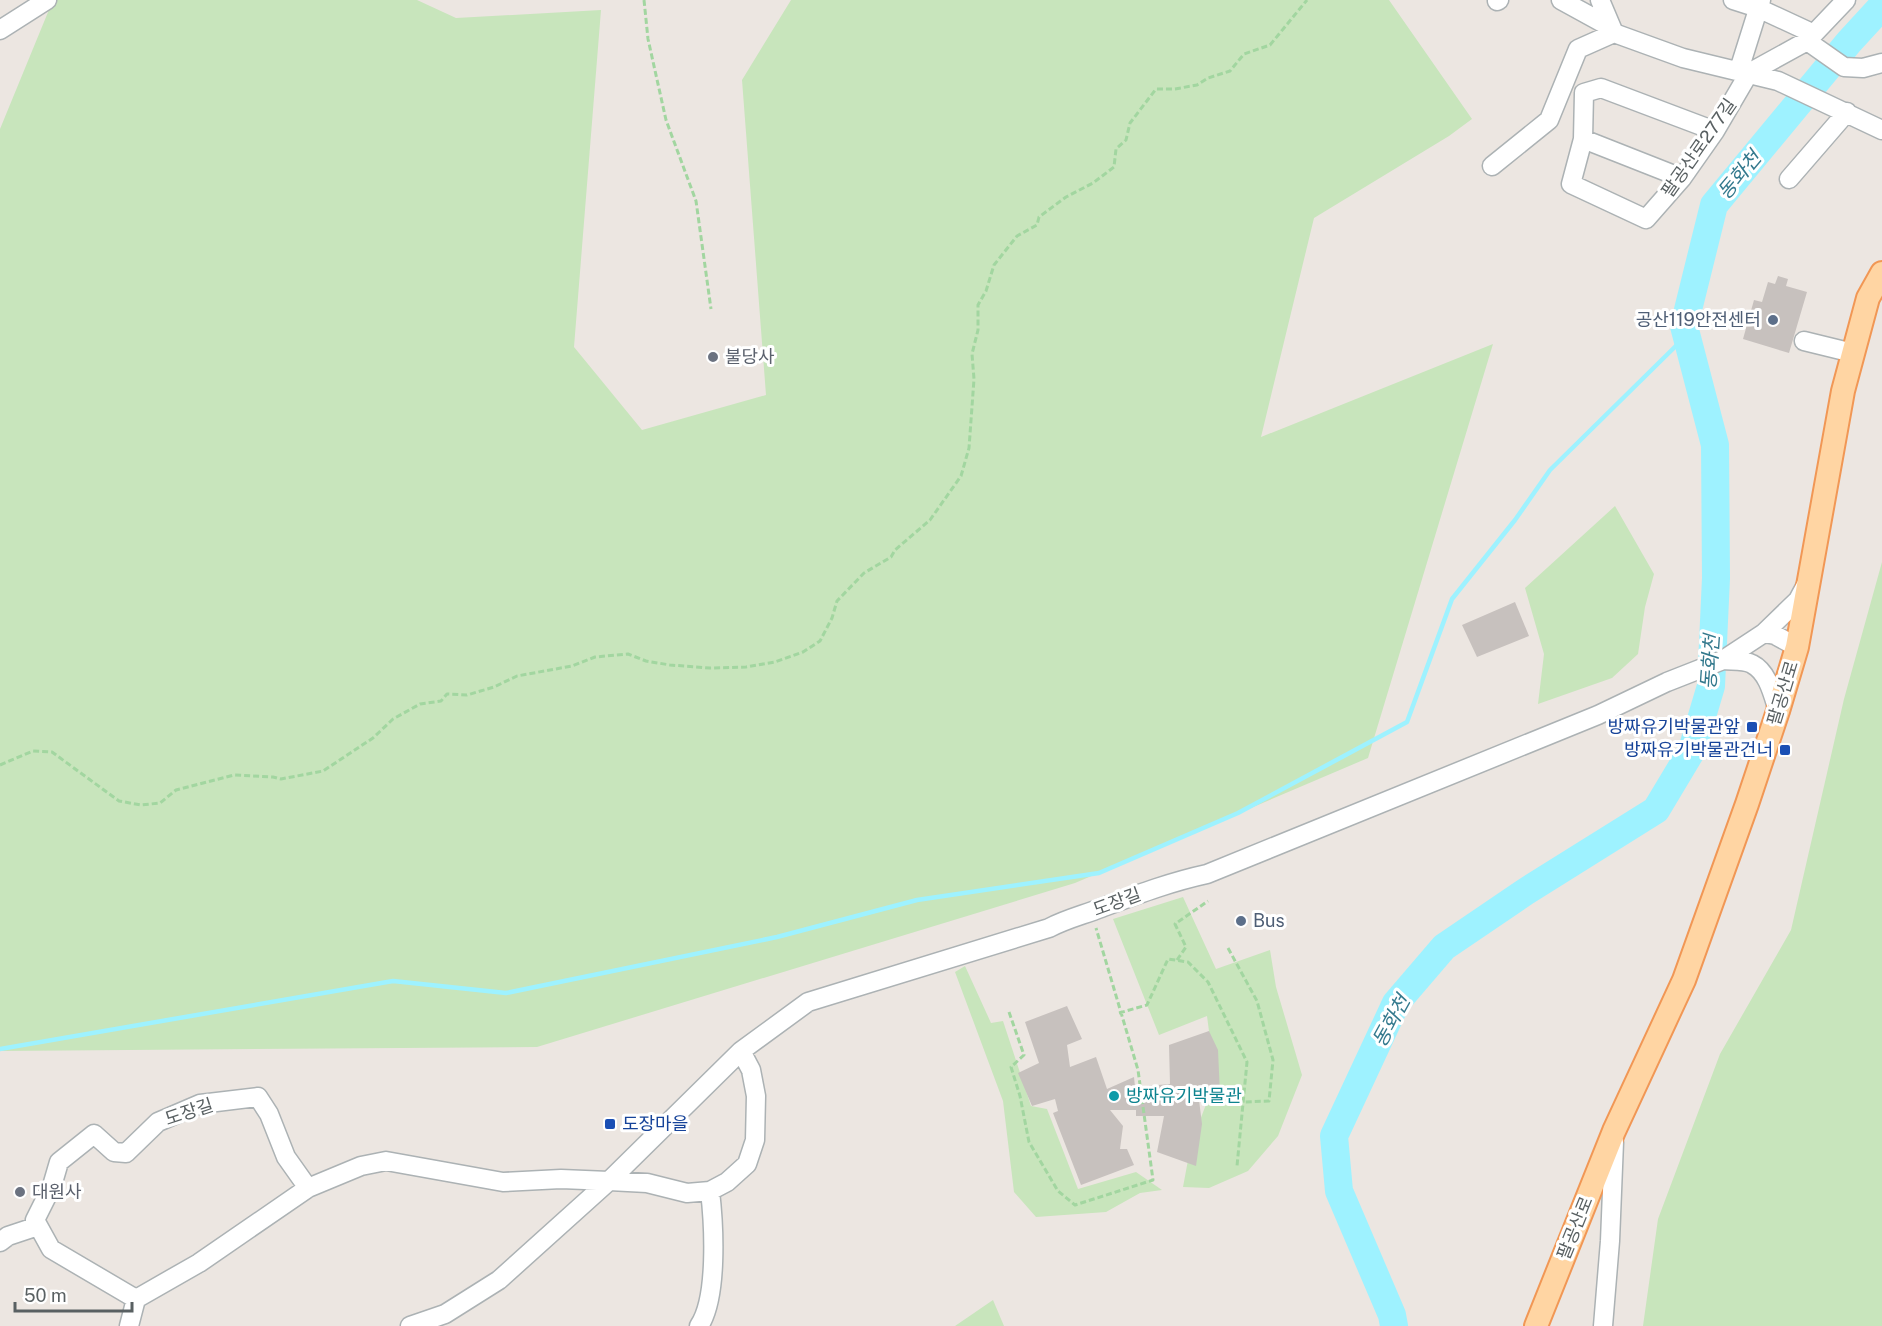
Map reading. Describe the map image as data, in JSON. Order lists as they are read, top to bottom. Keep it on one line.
{"streets":{"main road":["팔공산로"],"street":["팔공산로277길","도장길"]},"crossings":[["팔공산로","도장길"]],"water":["동화천"],"places":{"other":["공산119안전센터","불당사","Bus","방짜유기박물관","대원사"],"transit":["방짜유기박물관앞","방짜유기박물관건너","도장마을"]},"scale_bar":"50 m"}
